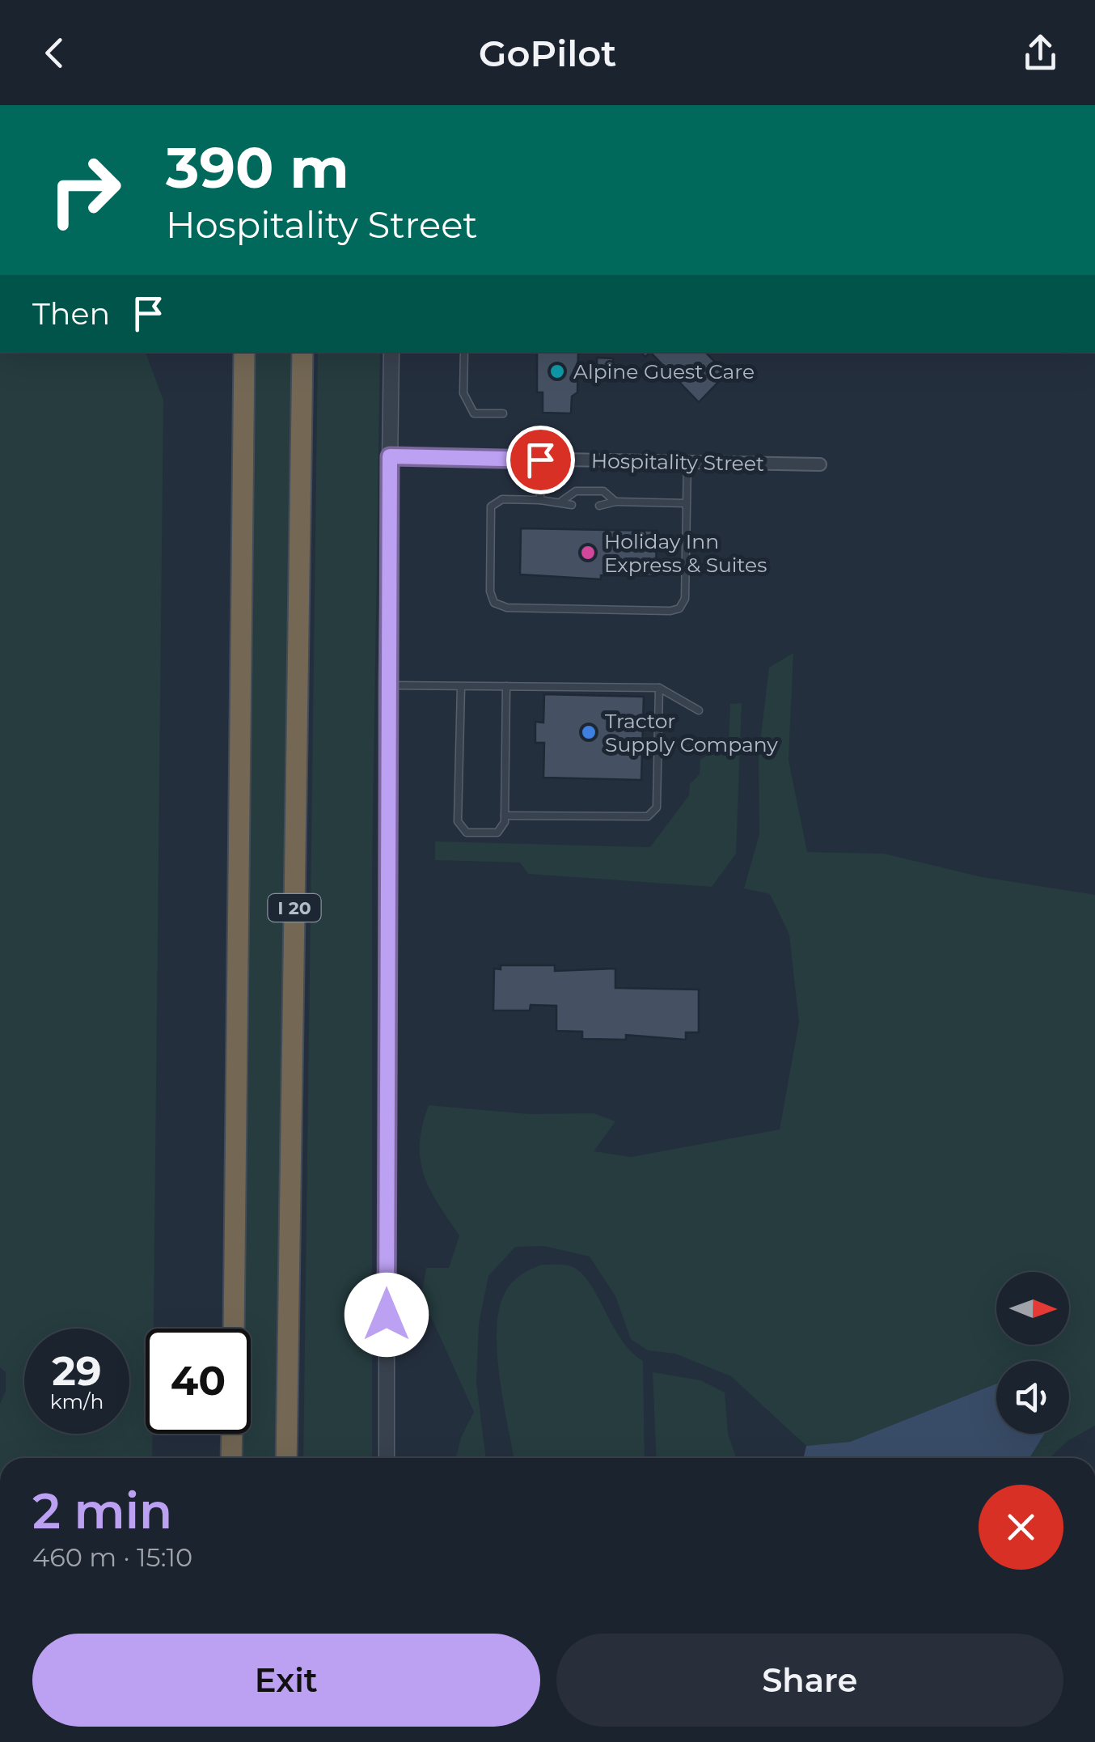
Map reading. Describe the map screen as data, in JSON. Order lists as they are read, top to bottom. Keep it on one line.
{"streets":{"highway":["I 20"],"street":["Hospitality Street"]},"places":["Alpine Guest Care","Holiday Inn Express & Suites","Tractor Supply Company"],"north":"right","page":{"header":"GoPilot","turn":["390 m","Hospitality Street"],"then":"Then","speed":"29 km/h","limit":"40","heading":["2 min","460 m · 15:10"],"buttons":["Exit","Share"]}}
